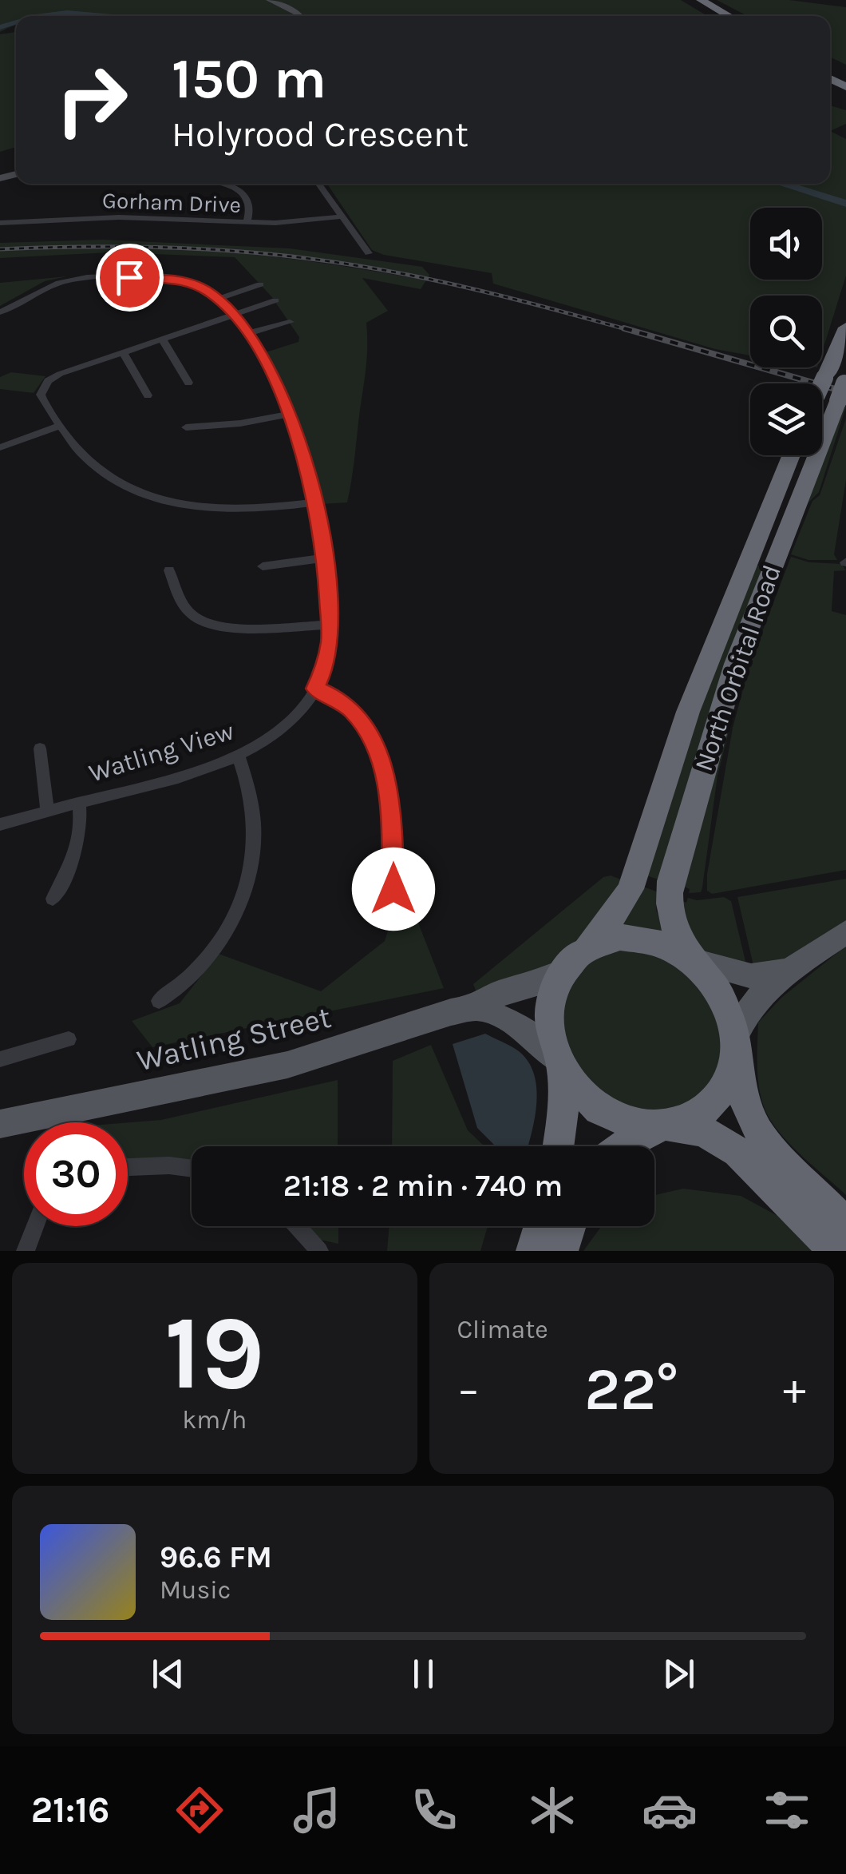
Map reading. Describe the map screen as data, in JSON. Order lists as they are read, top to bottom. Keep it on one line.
{"streets":{"highway":["North Orbital Road"],"main road":["Watling Street"],"street":["Gorham Drive","Watling View"]},"crossings":[["North Orbital Road","Watling Street"]],"page":{"turn":["150 m","Holyrood Crescent"],"limit":"30","trip":"21:18 · 2 min · 740 m","tile":[["19","km/h"],"Climate"],"heat":["−","22°","+"],"song":["96.6 FM","Music"],"tabs":"21:16"}}
